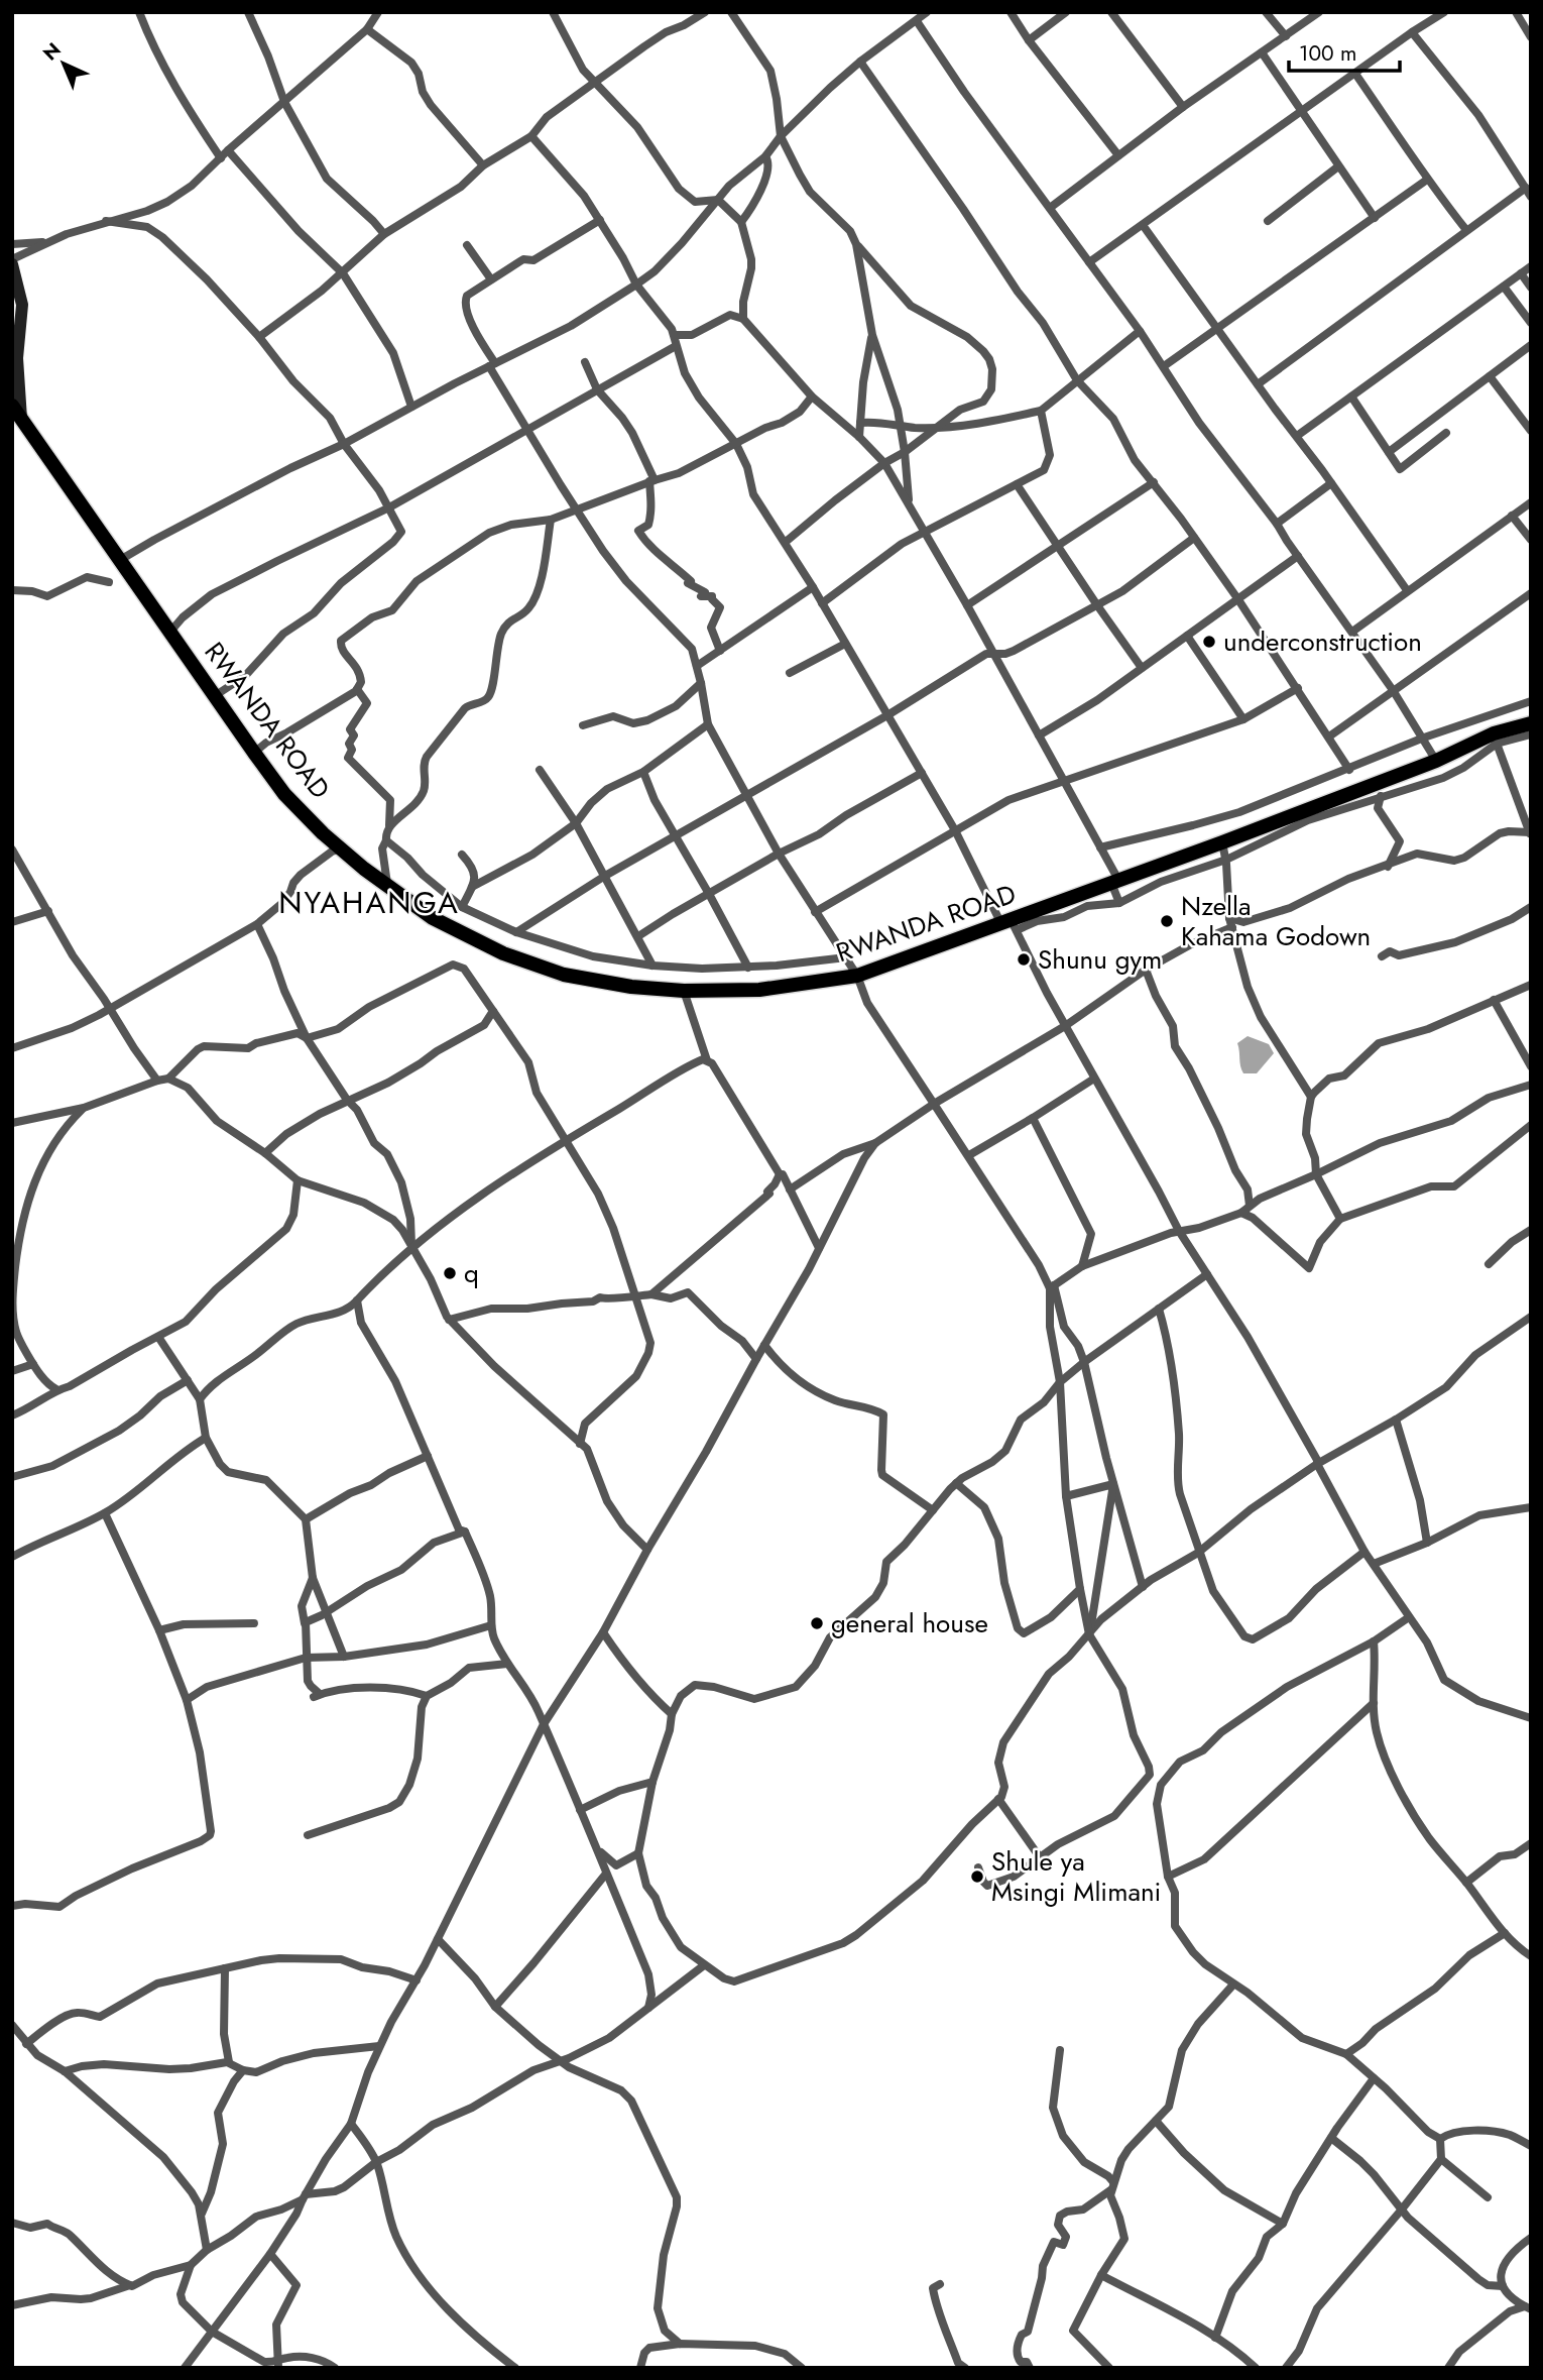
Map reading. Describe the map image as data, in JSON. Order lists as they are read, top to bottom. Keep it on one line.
{"streets":{"highway":["RWANDA ROAD"]},"districts":["NYAHANGA"],"places":["underconstruction","Nzella Kahama Godown","Shunu gym","q","general house","Shule ya Msingi Mlimani"],"scale_bar":"100 m","north":"top left"}
